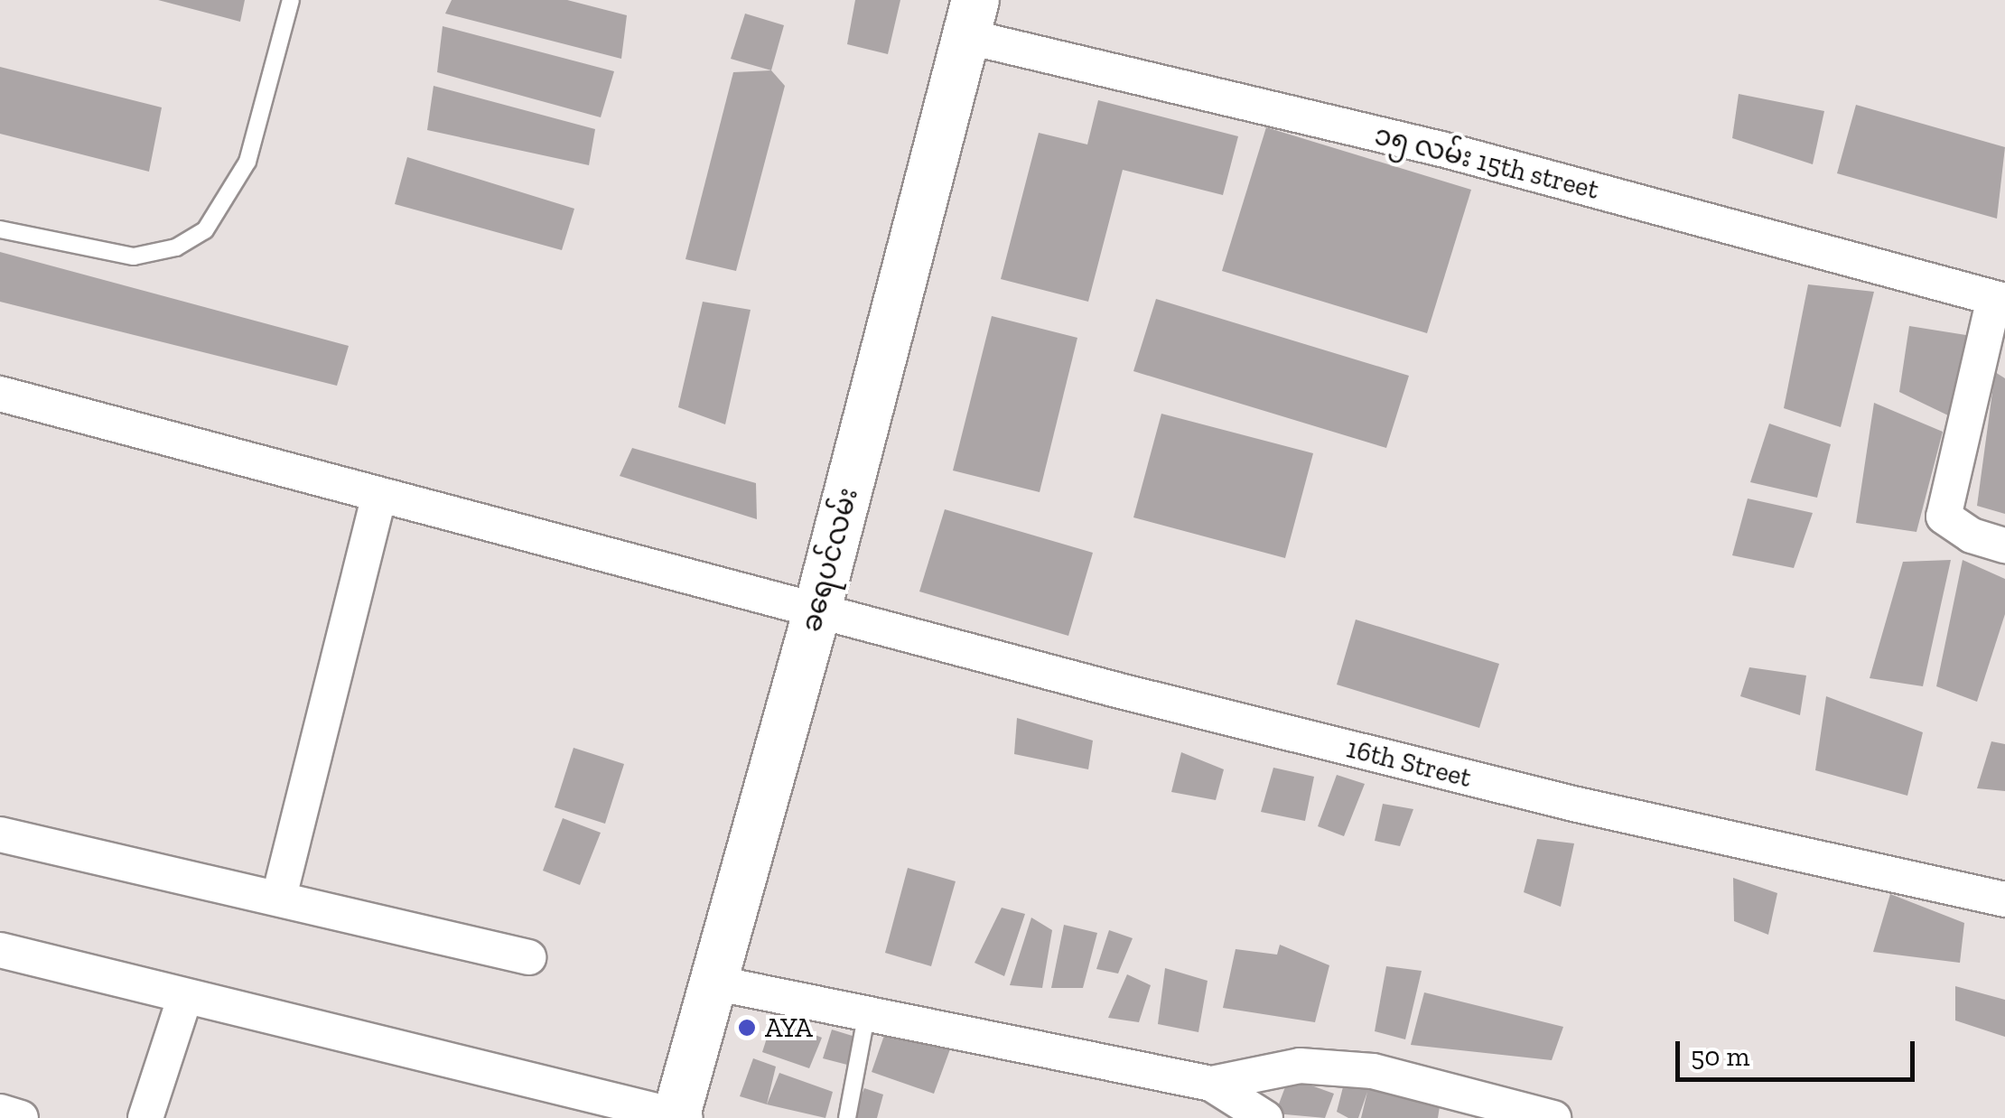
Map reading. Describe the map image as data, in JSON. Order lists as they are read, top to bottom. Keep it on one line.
{"streets":{"main road":["ခရေပင်လမ်း"],"street":["၁၅ လမ်း 15th street","16th Street"]},"crossings":[["၁၅ လမ်း 15th street","ခရေပင်လမ်း"],["ခရေပင်လမ်း","16th Street"]],"places":["AYA"],"scale_bar":"50 m"}
